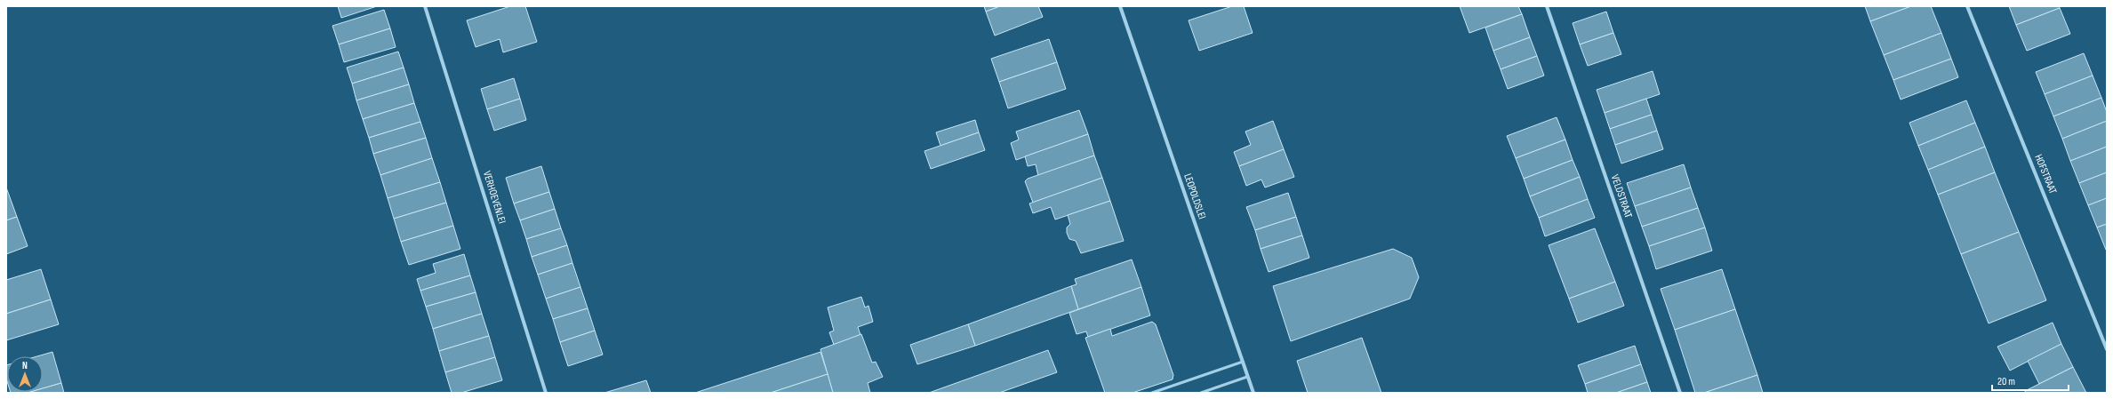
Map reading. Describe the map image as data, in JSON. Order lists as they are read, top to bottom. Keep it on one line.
{"streets":{"street":["HOFSTRAAT","LEOPOLDSLEI","VELDSTRAAT","VERHOEVENLEI"]},"scale_bar":"20 m","north":"top"}
